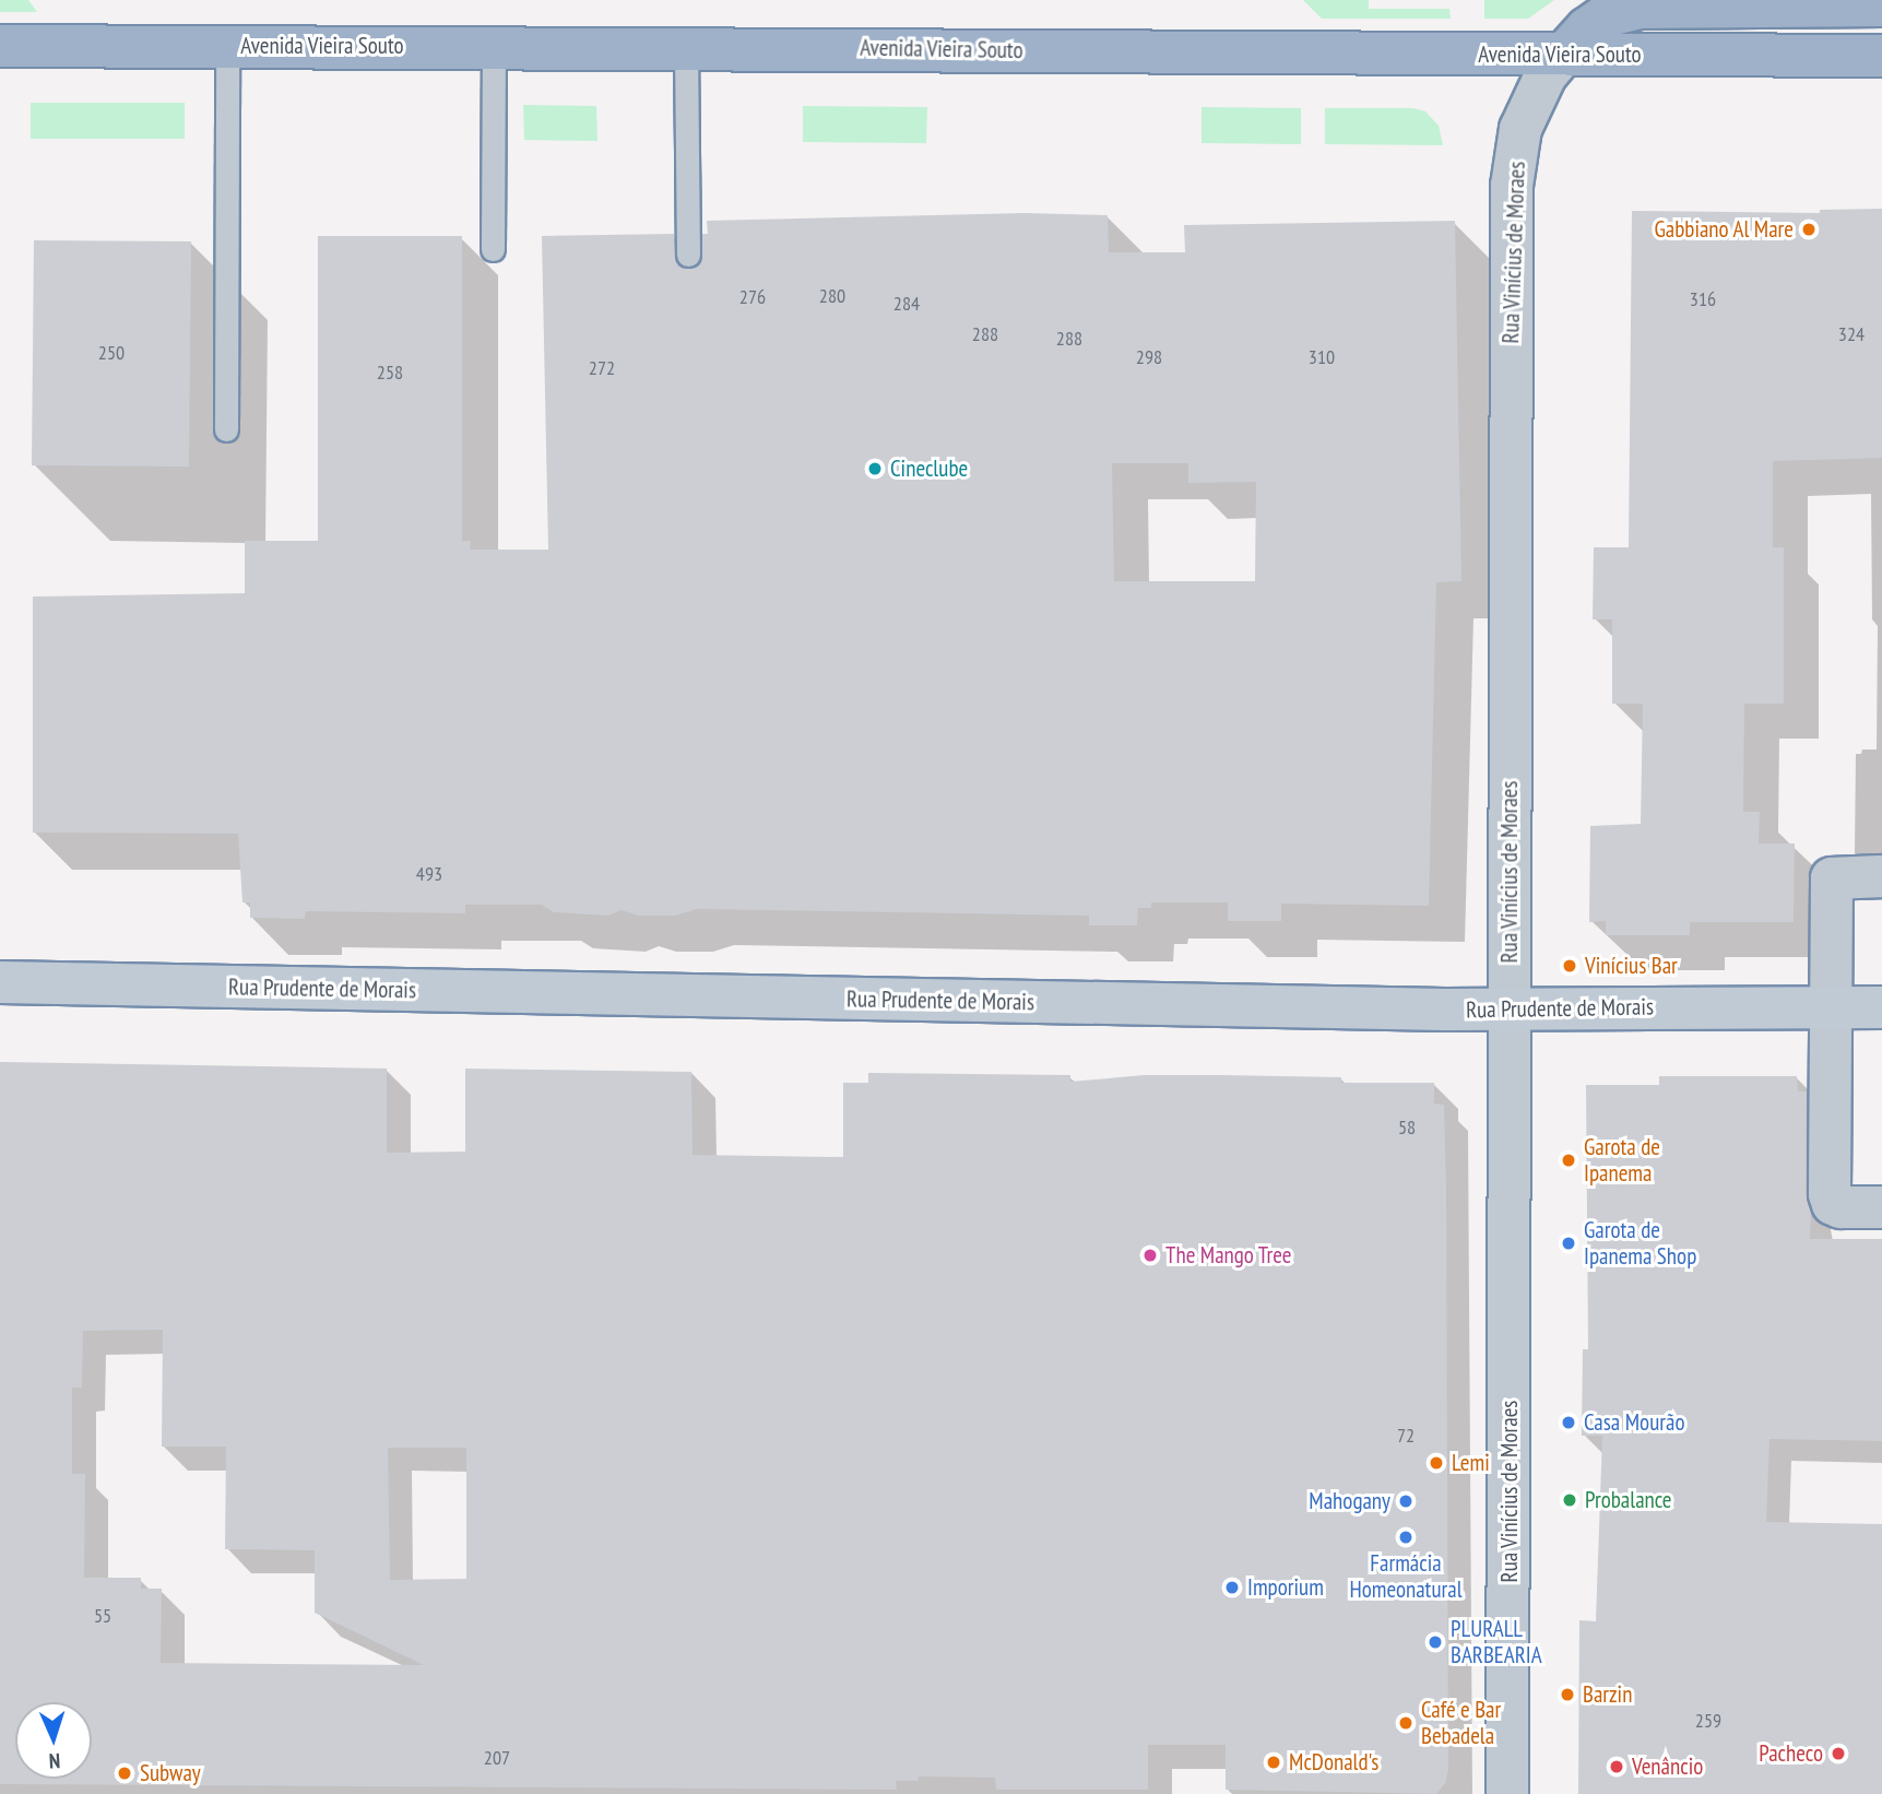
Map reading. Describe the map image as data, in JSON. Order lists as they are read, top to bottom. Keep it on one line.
{"streets":{"highway":["Avenida Vieira Souto"],"main road":["Rua Prudente de Morais"],"street":["Rua Vinícius de Moraes"]},"crossings":[["Avenida Vieira Souto","Rua Vinícius de Moraes"],["Rua Vinícius de Moraes","Rua Prudente de Morais"]],"places":["Gabbiano Al Mare","Cineclube","Vinícius Bar","Garota de Ipanema","Garota de Ipanema Shop","The Mango Tree","Casa Mourão","Lemi","Probalance","Mahogany","Farmácia Homeonatural","Imporium","PLURALL BARBEARIA","Barzin","Café e Bar Bebadela","Pacheco","McDonald's","Venâncio","Subway"],"house_numbers":["280","276","316","284","288","324","288","250","298","310","272","258","493","58","72","55","259","207"],"north":"bottom"}
